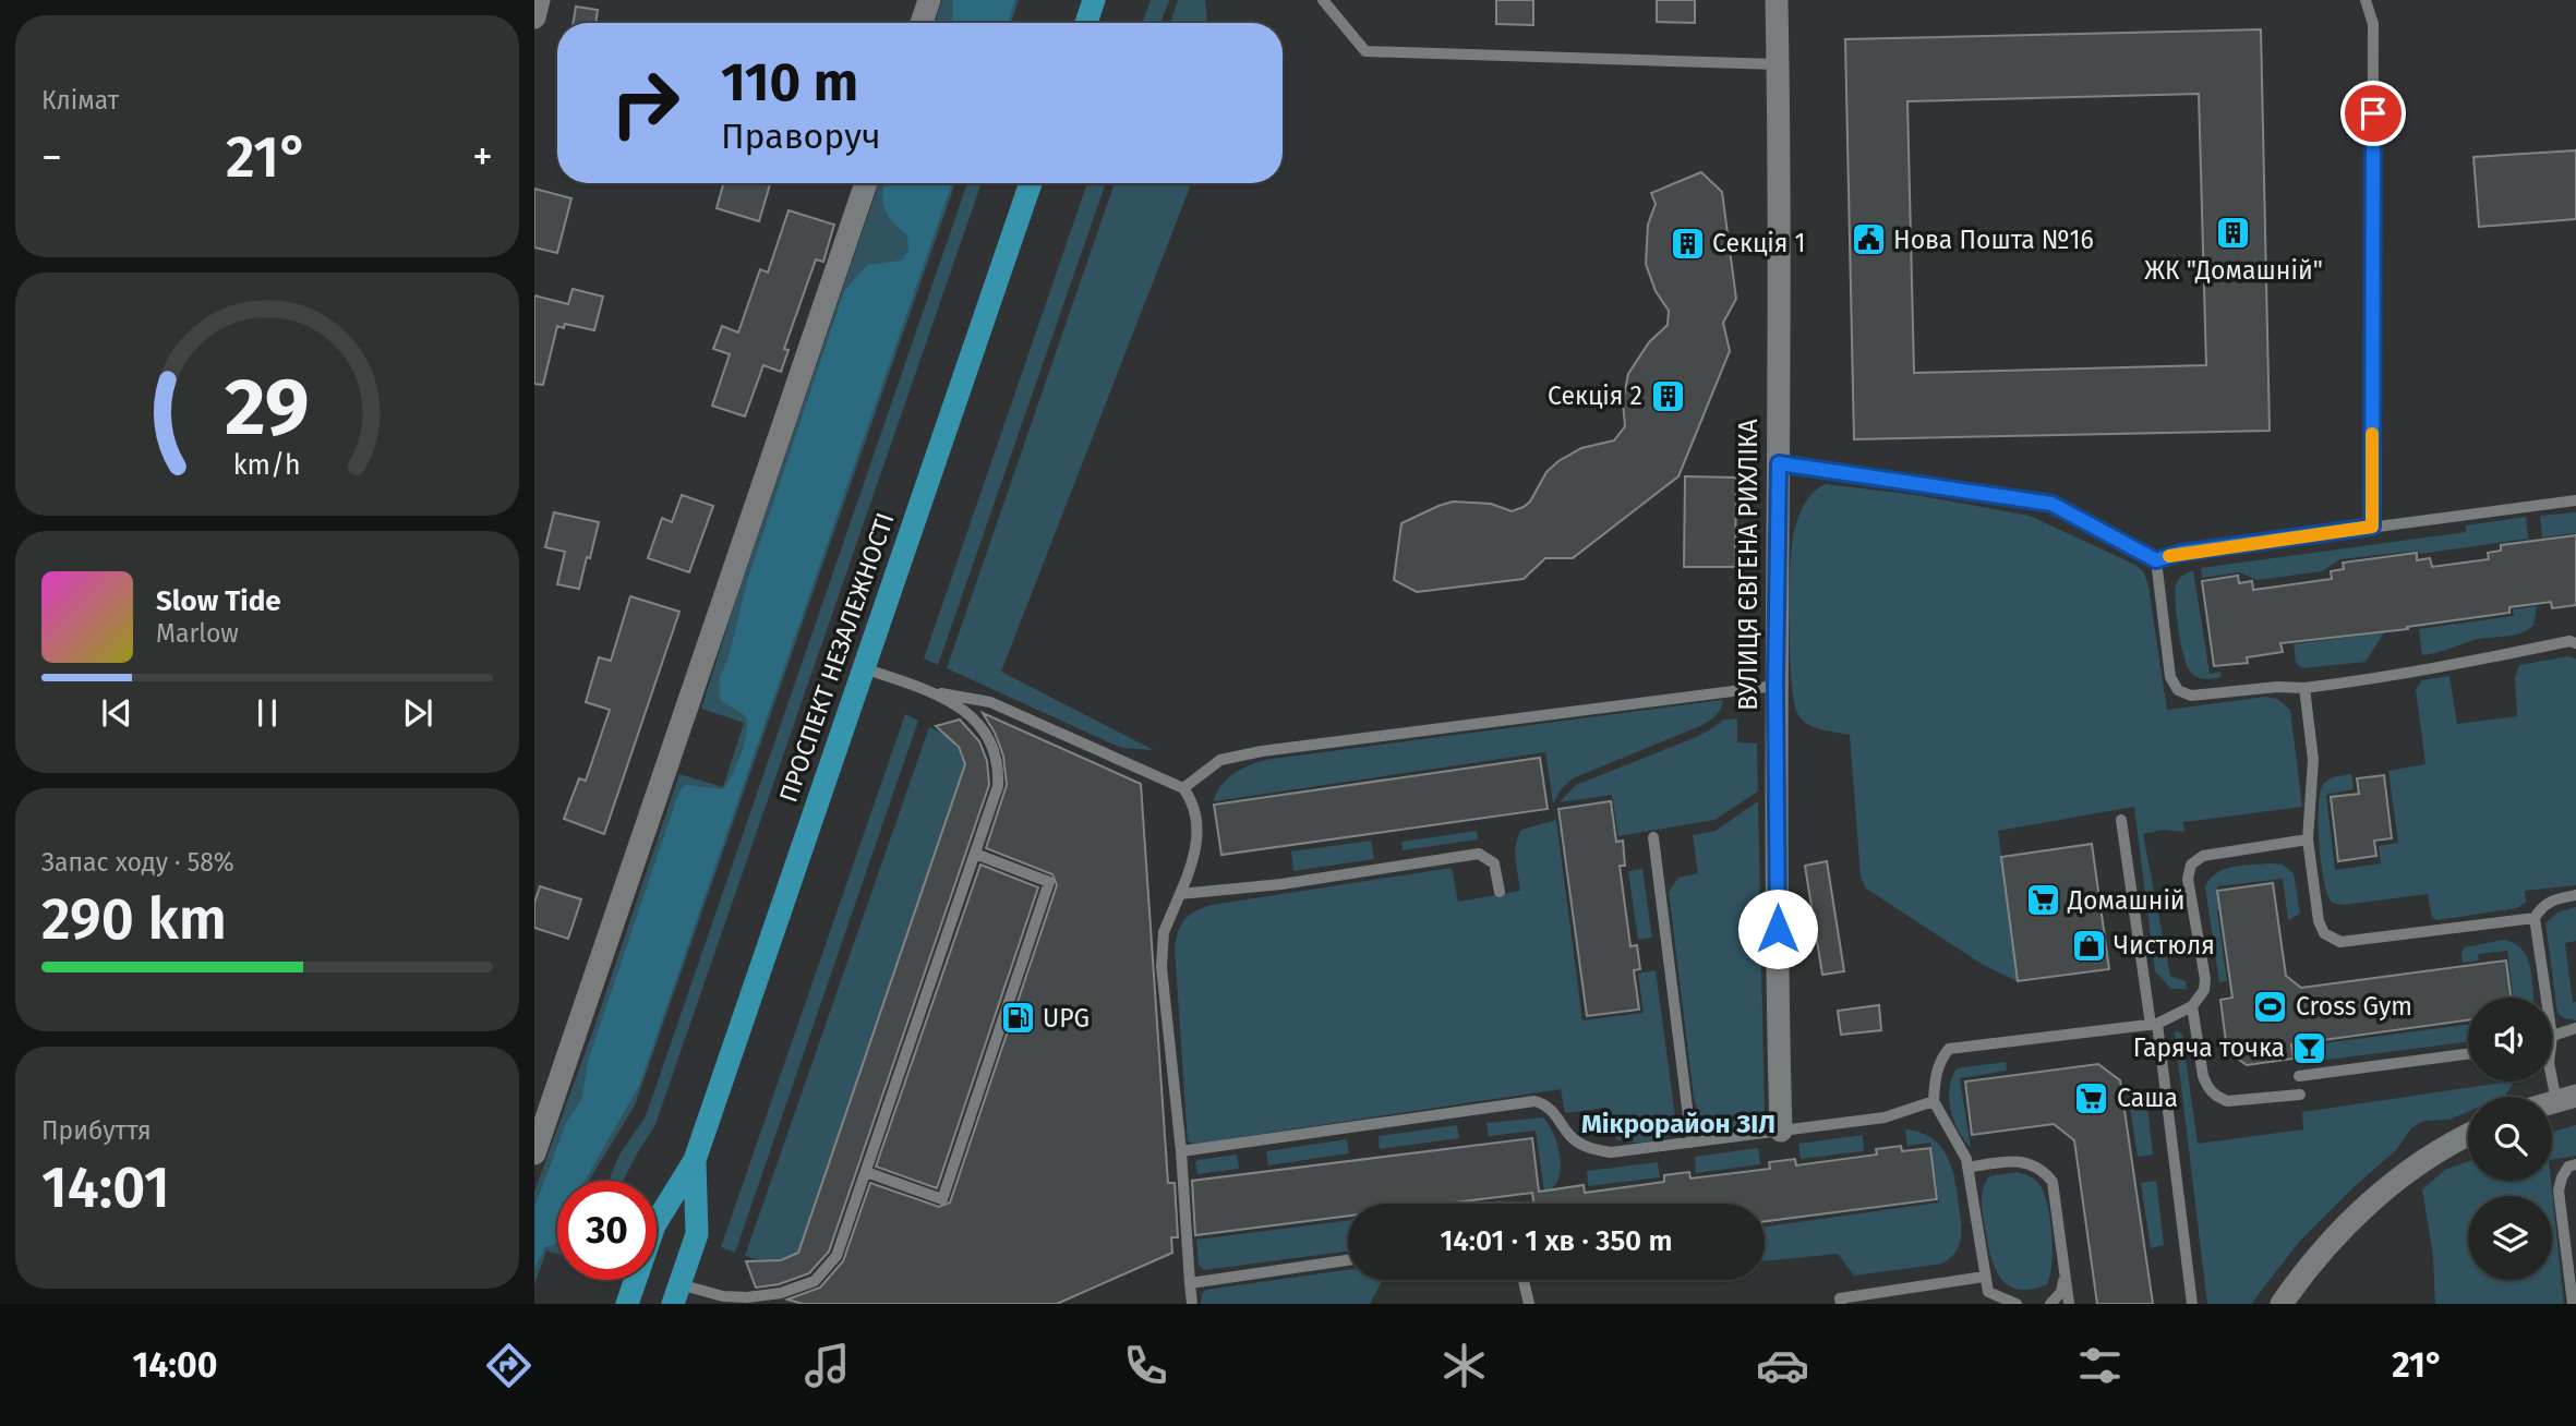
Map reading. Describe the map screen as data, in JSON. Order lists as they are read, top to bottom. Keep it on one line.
{"streets":{"main road":["ПРОСПЕКТ НЕЗАЛЕЖНОСТІ"],"street":["ВУЛИЦЯ ЄВГЕНА РИХЛІКА"]},"districts":["Мікрорайон ЗІЛ"],"places":{"building":["ЖК \"Домашній\"","Секція 1","Секція 2"],"public building":["Нова Пошта №16"],"supermarket":["Домашній","Саша"],"shop":["Чистюля"],"sports":["Cross Gym"],"fuel station":["UPG"],"bar":["Гаряча точка"]},"page":{"tile":["Клімат",["Запас ходу · 58%","290 km"],["Прибуття","14:01"]],"turn":["110 m","Праворуч"],"heat":["−","21°","+"],"song":["Slow Tide","Marlow"],"limit":"30","trip":"14:01 · 1 хв · 350 m","tabs":["14:00","21°"],"gauge":["29","km/h"]}}
